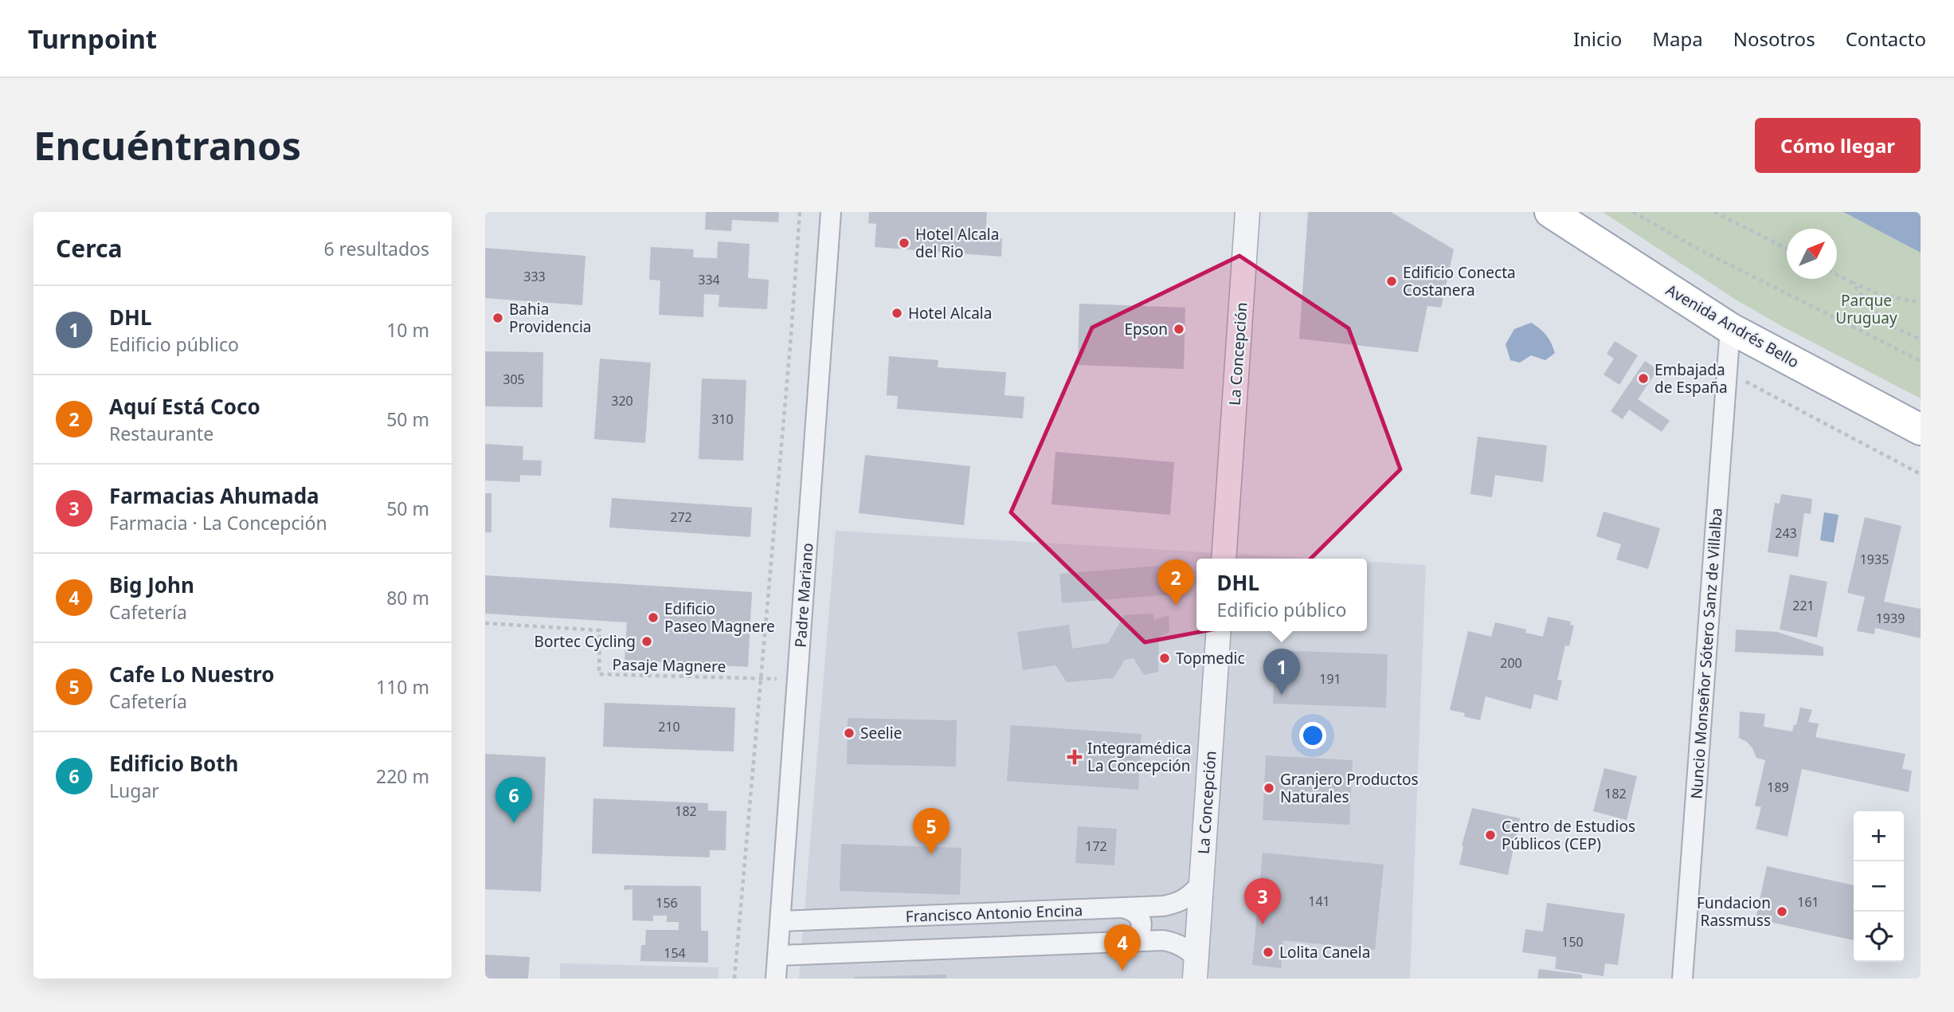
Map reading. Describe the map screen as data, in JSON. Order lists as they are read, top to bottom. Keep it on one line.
{"streets":{"main road":["Avenida Andrés Bello"],"street":["La Concepción","Padre Mariano","Nuncio Monseñor Sótero Sanz de Villalba","Francisco Antonio Encina"],"path":["Pasaje Magnere"]},"crossings":[["Avenida Andrés Bello","Nuncio Monseñor Sótero Sanz de Villalba"],["La Concepción","Francisco Antonio Encina"],["Padre Mariano","Pasaje Magnere"],["Padre Mariano","Francisco Antonio Encina"]],"parks":["Parque Uruguay"],"places":{"other":["Hotel Alcala del Rio","Edificio Conecta Costanera","Hotel Alcala","Bahia Providencia","Epson","Embajada de España","Edificio Paseo Magnere","Bortec Cycling","Topmedic","Seelie","Granjero Productos Naturales","Centro de Estudios Públicos (CEP)","Fundacion Rassmuss","Lolita Canela"],"health":["Integramédica La Concepción"]},"house_numbers":["333","334","305","320","310","272","243","1935","221","1939","200","191","210","189","182","182","172","141","161","156","150","154"],"north":"top right","page":{"header":"Turnpoint","nav":["Inicio","Mapa","Nosotros","Contacto"],"buttons":"Cómo llegar","title":"Encuéntranos","heading":["Cerca","6 resultados"],"list":[{"mark":"1","name":"DHL","note":"Edificio público","value":"10 m"},{"mark":"2","name":"Aquí Está Coco","note":"Restaurante","value":"50 m"},{"mark":"3","name":"Farmacias Ahumada","note":"Farmacia · La Concepción","value":"50 m"},{"mark":"4","name":"Big John","note":"Cafetería","value":"80 m"},{"mark":"5","name":"Cafe Lo Nuestro","note":"Cafetería","value":"110 m"},{"mark":"6","name":"Edificio Both","note":"Lugar","value":"220 m"}],"popup":["DHL","Edificio público"],"pins":["2","1","6","5","3","4"],"map_buttons":["+","−"]}}
